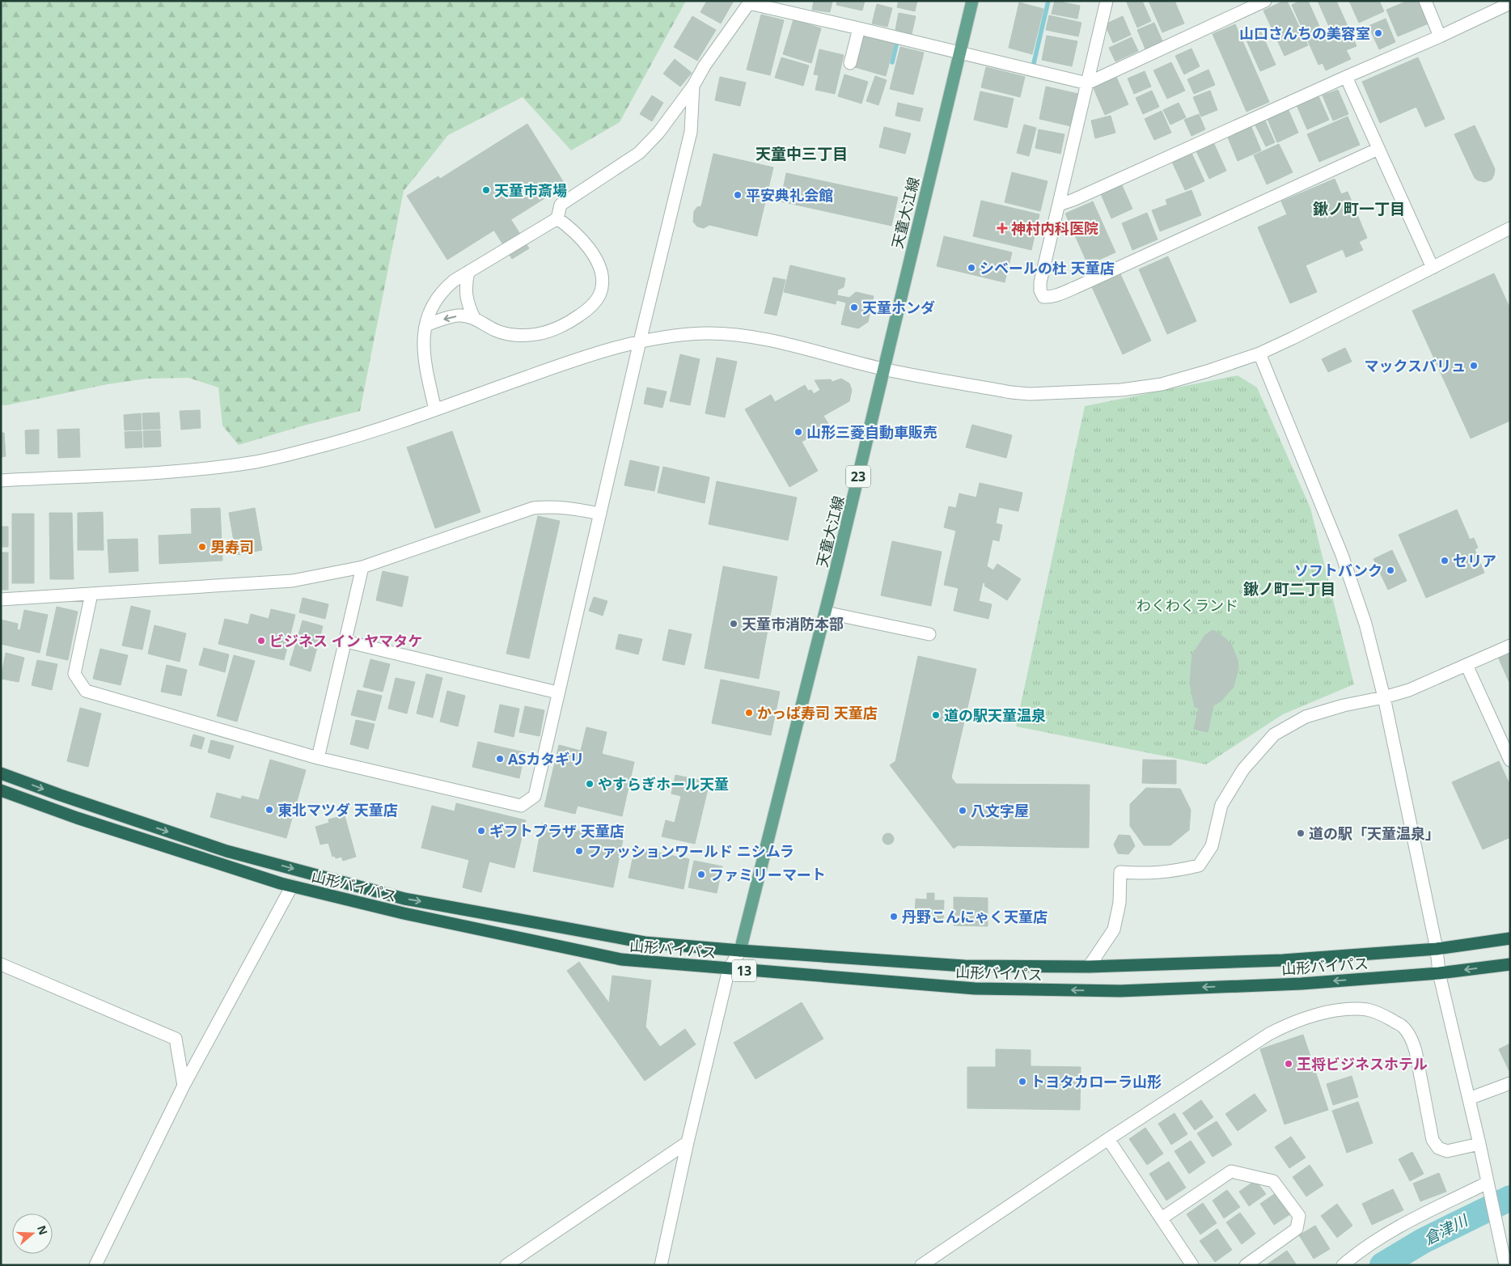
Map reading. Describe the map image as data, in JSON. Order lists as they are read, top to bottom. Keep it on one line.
{"streets":{"highway":["山形バイパス","13"],"main road":["天童大江線","23"]},"crossings":[["天童大江線","山形バイパス"]],"districts":["天童中三丁目","鍬ノ町一丁目","鍬ノ町二丁目"],"water":["倉津川"],"parks":["わくわくランド"],"places":{"other":["山口さんちの美容室","天童市斎場","平安典礼会館","シベールの杜 天童店","天童ホンダ","マックスバリュ","山形三菱自動車販売","男寿司","セリア","ソフトバンク","天童市消防本部","ビジネス イン ヤマタケ","かっぱ寿司 天童店","道の駅天童温泉","ASカタギリ","やすらぎホール天童","東北マツダ 天童店","八文字屋","ギフトプラザ 天童店","道の駅「天童温泉」","ファッションワールド ニシムラ","ファミリーマート","丹野こんにゃく天童店","王将ビジネスホテル","トヨタカローラ山形"],"health":["神村内科医院"]},"north":"right"}
